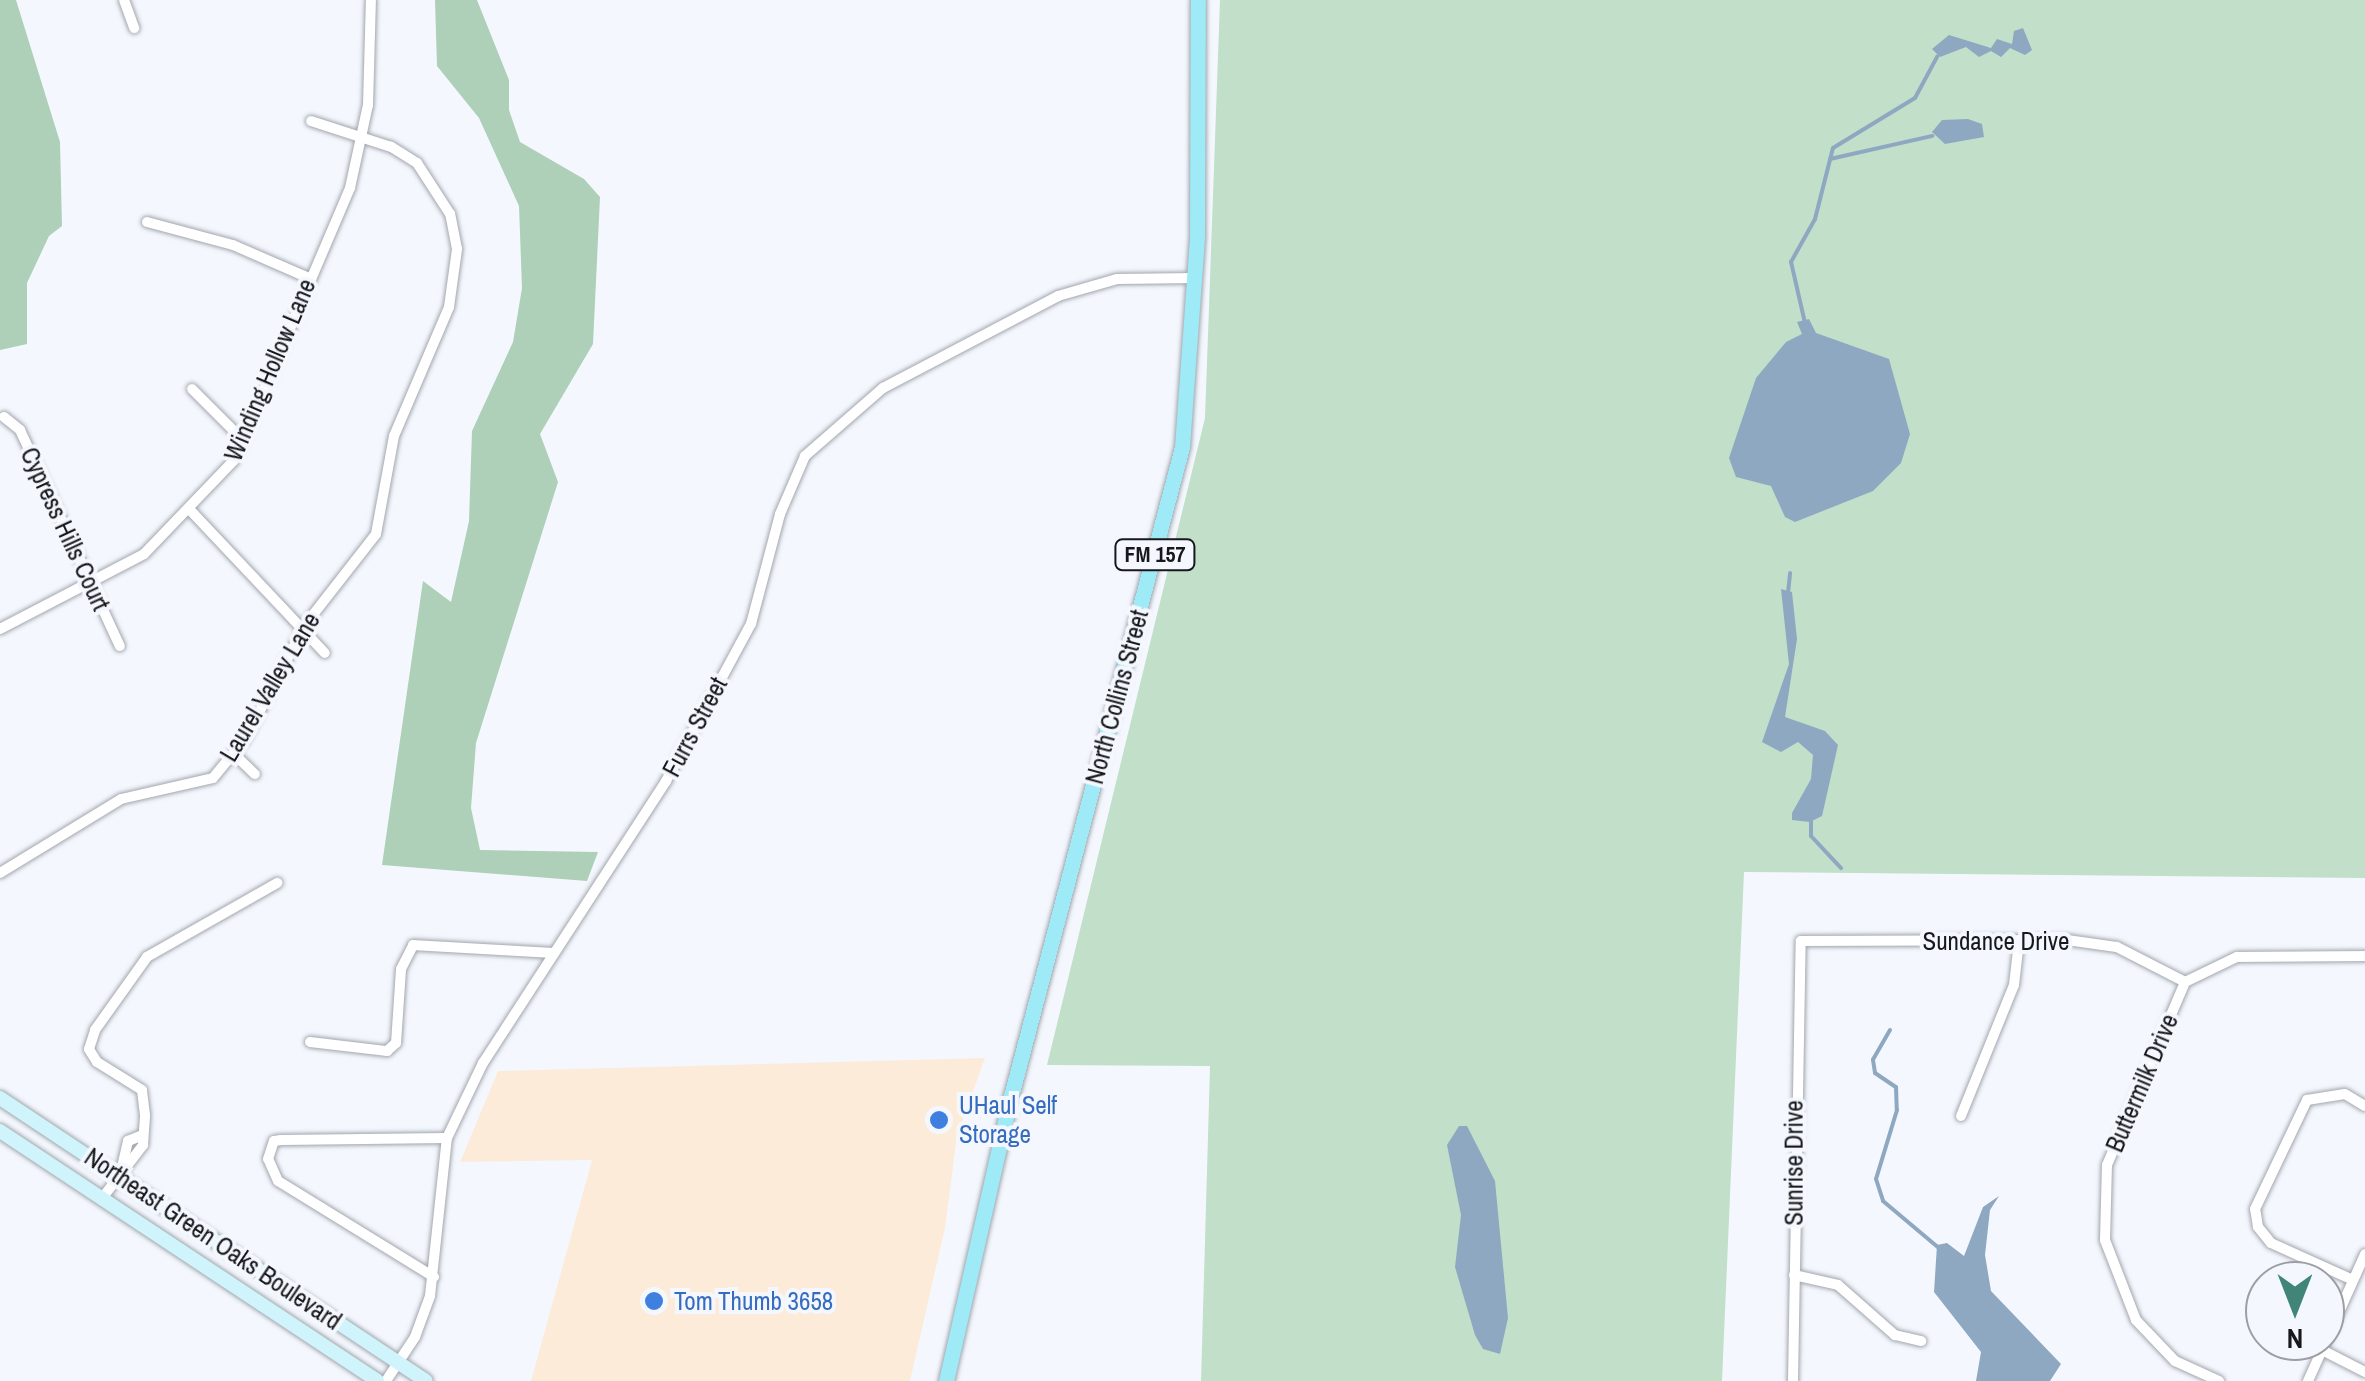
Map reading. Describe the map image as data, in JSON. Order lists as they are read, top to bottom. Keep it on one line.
{"streets":{"main road":["FM 157","North Collins Street","Northeast Green Oaks Boulevard"],"street":["Winding Hollow Lane","Cypress Hills Court","Laurel Valley Lane","Furrs Street","Sundance Drive","Buttermilk Drive","Sunrise Drive"]},"crossings":[["Winding Hollow Lane","Cypress Hills Court"],["Winding Hollow Lane","Laurel Valley Lane"],["North Collins Street","Furrs Street"],["Furrs Street","Northeast Green Oaks Boulevard"],["Sundance Drive","Buttermilk Drive"],["Sundance Drive","Sunrise Drive"]],"places":["UHaul Self Storage","Tom Thumb 3658"],"north":"bottom"}
